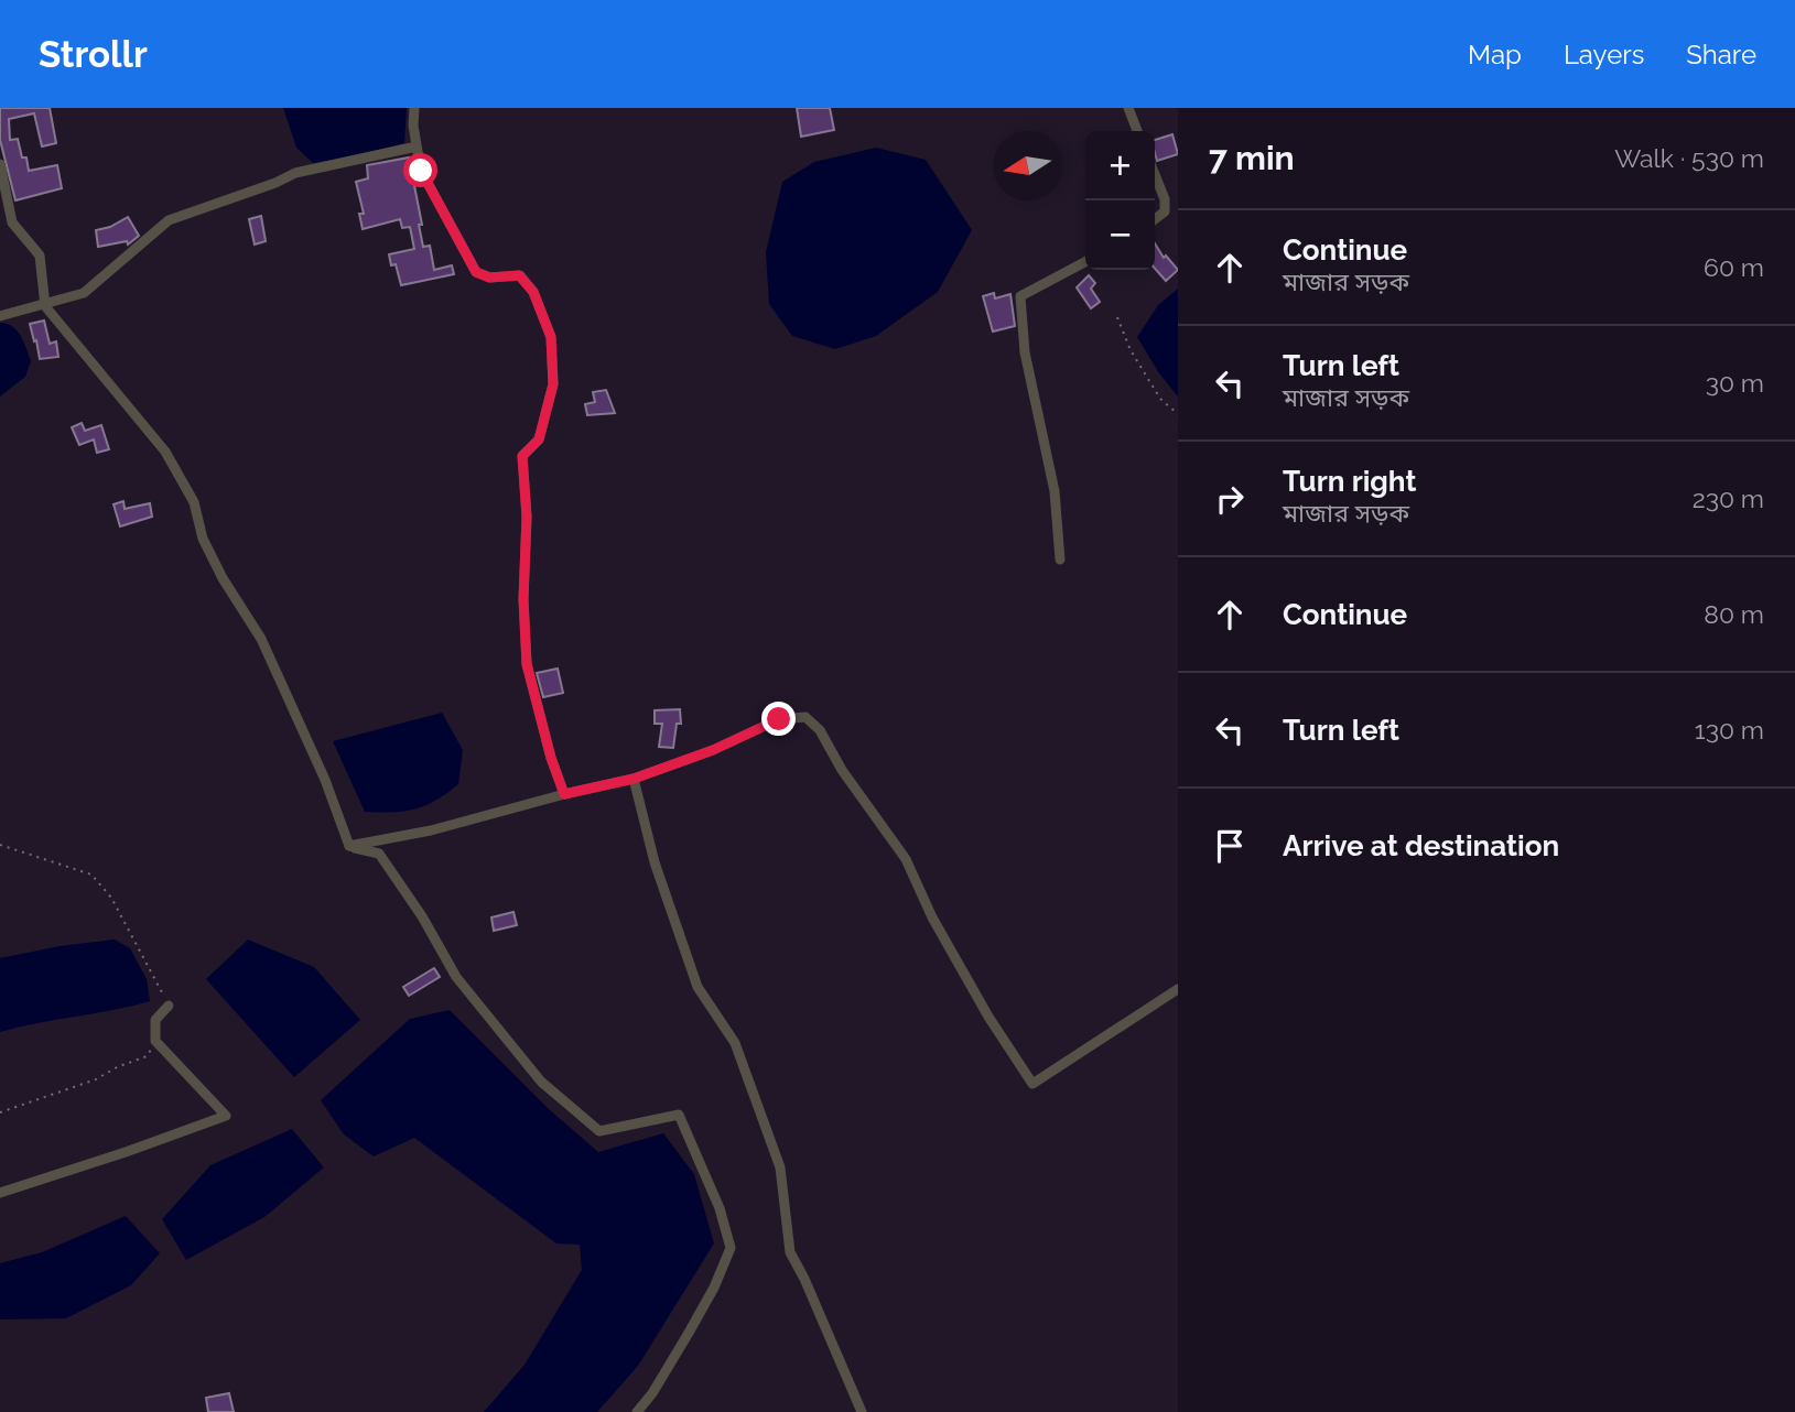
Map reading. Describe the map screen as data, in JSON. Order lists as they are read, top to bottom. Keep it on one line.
{"north":"left","page":{"header":"Strollr","nav":["Map","Layers","Share"],"heading":["7 min","Walk · 530 m"],"map_buttons":["+","−"],"list":[["Continue","মাজার সড়ক","60 m"],["Turn left","মাজার সড়ক","30 m"],["Turn right","মাজার সড়ক","230 m"],["Continue","80 m"],["Turn left","130 m"],"Arrive at destination"]}}
